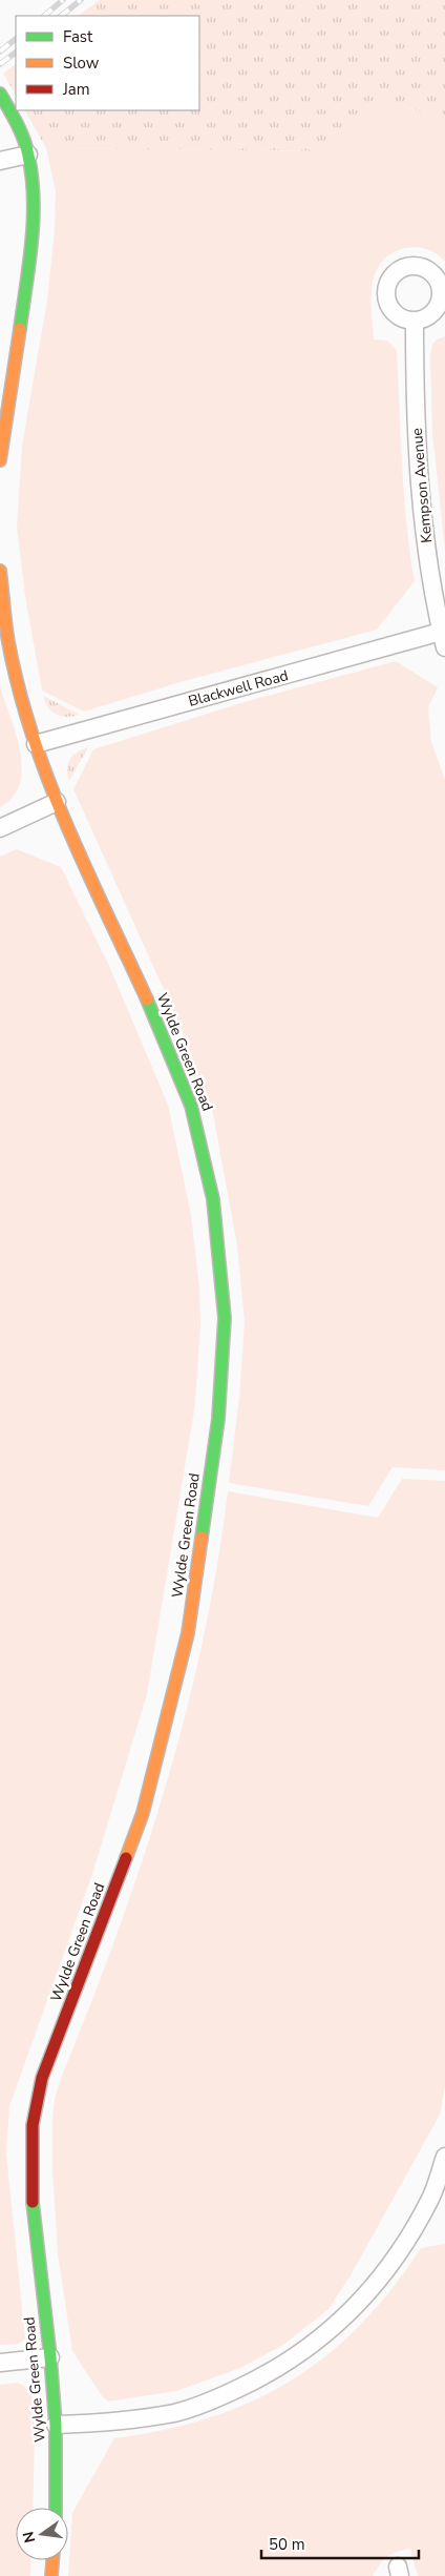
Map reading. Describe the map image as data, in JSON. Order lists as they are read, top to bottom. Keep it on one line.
{"streets":{"street":["Kempson Avenue","Blackwell Road","Wylde Green Road"]},"crossings":[["Kempson Avenue","Blackwell Road"],["Blackwell Road","Wylde Green Road"]],"legend":["Fast","Slow","Jam"],"scale_bar":"50 m","north":"left"}
